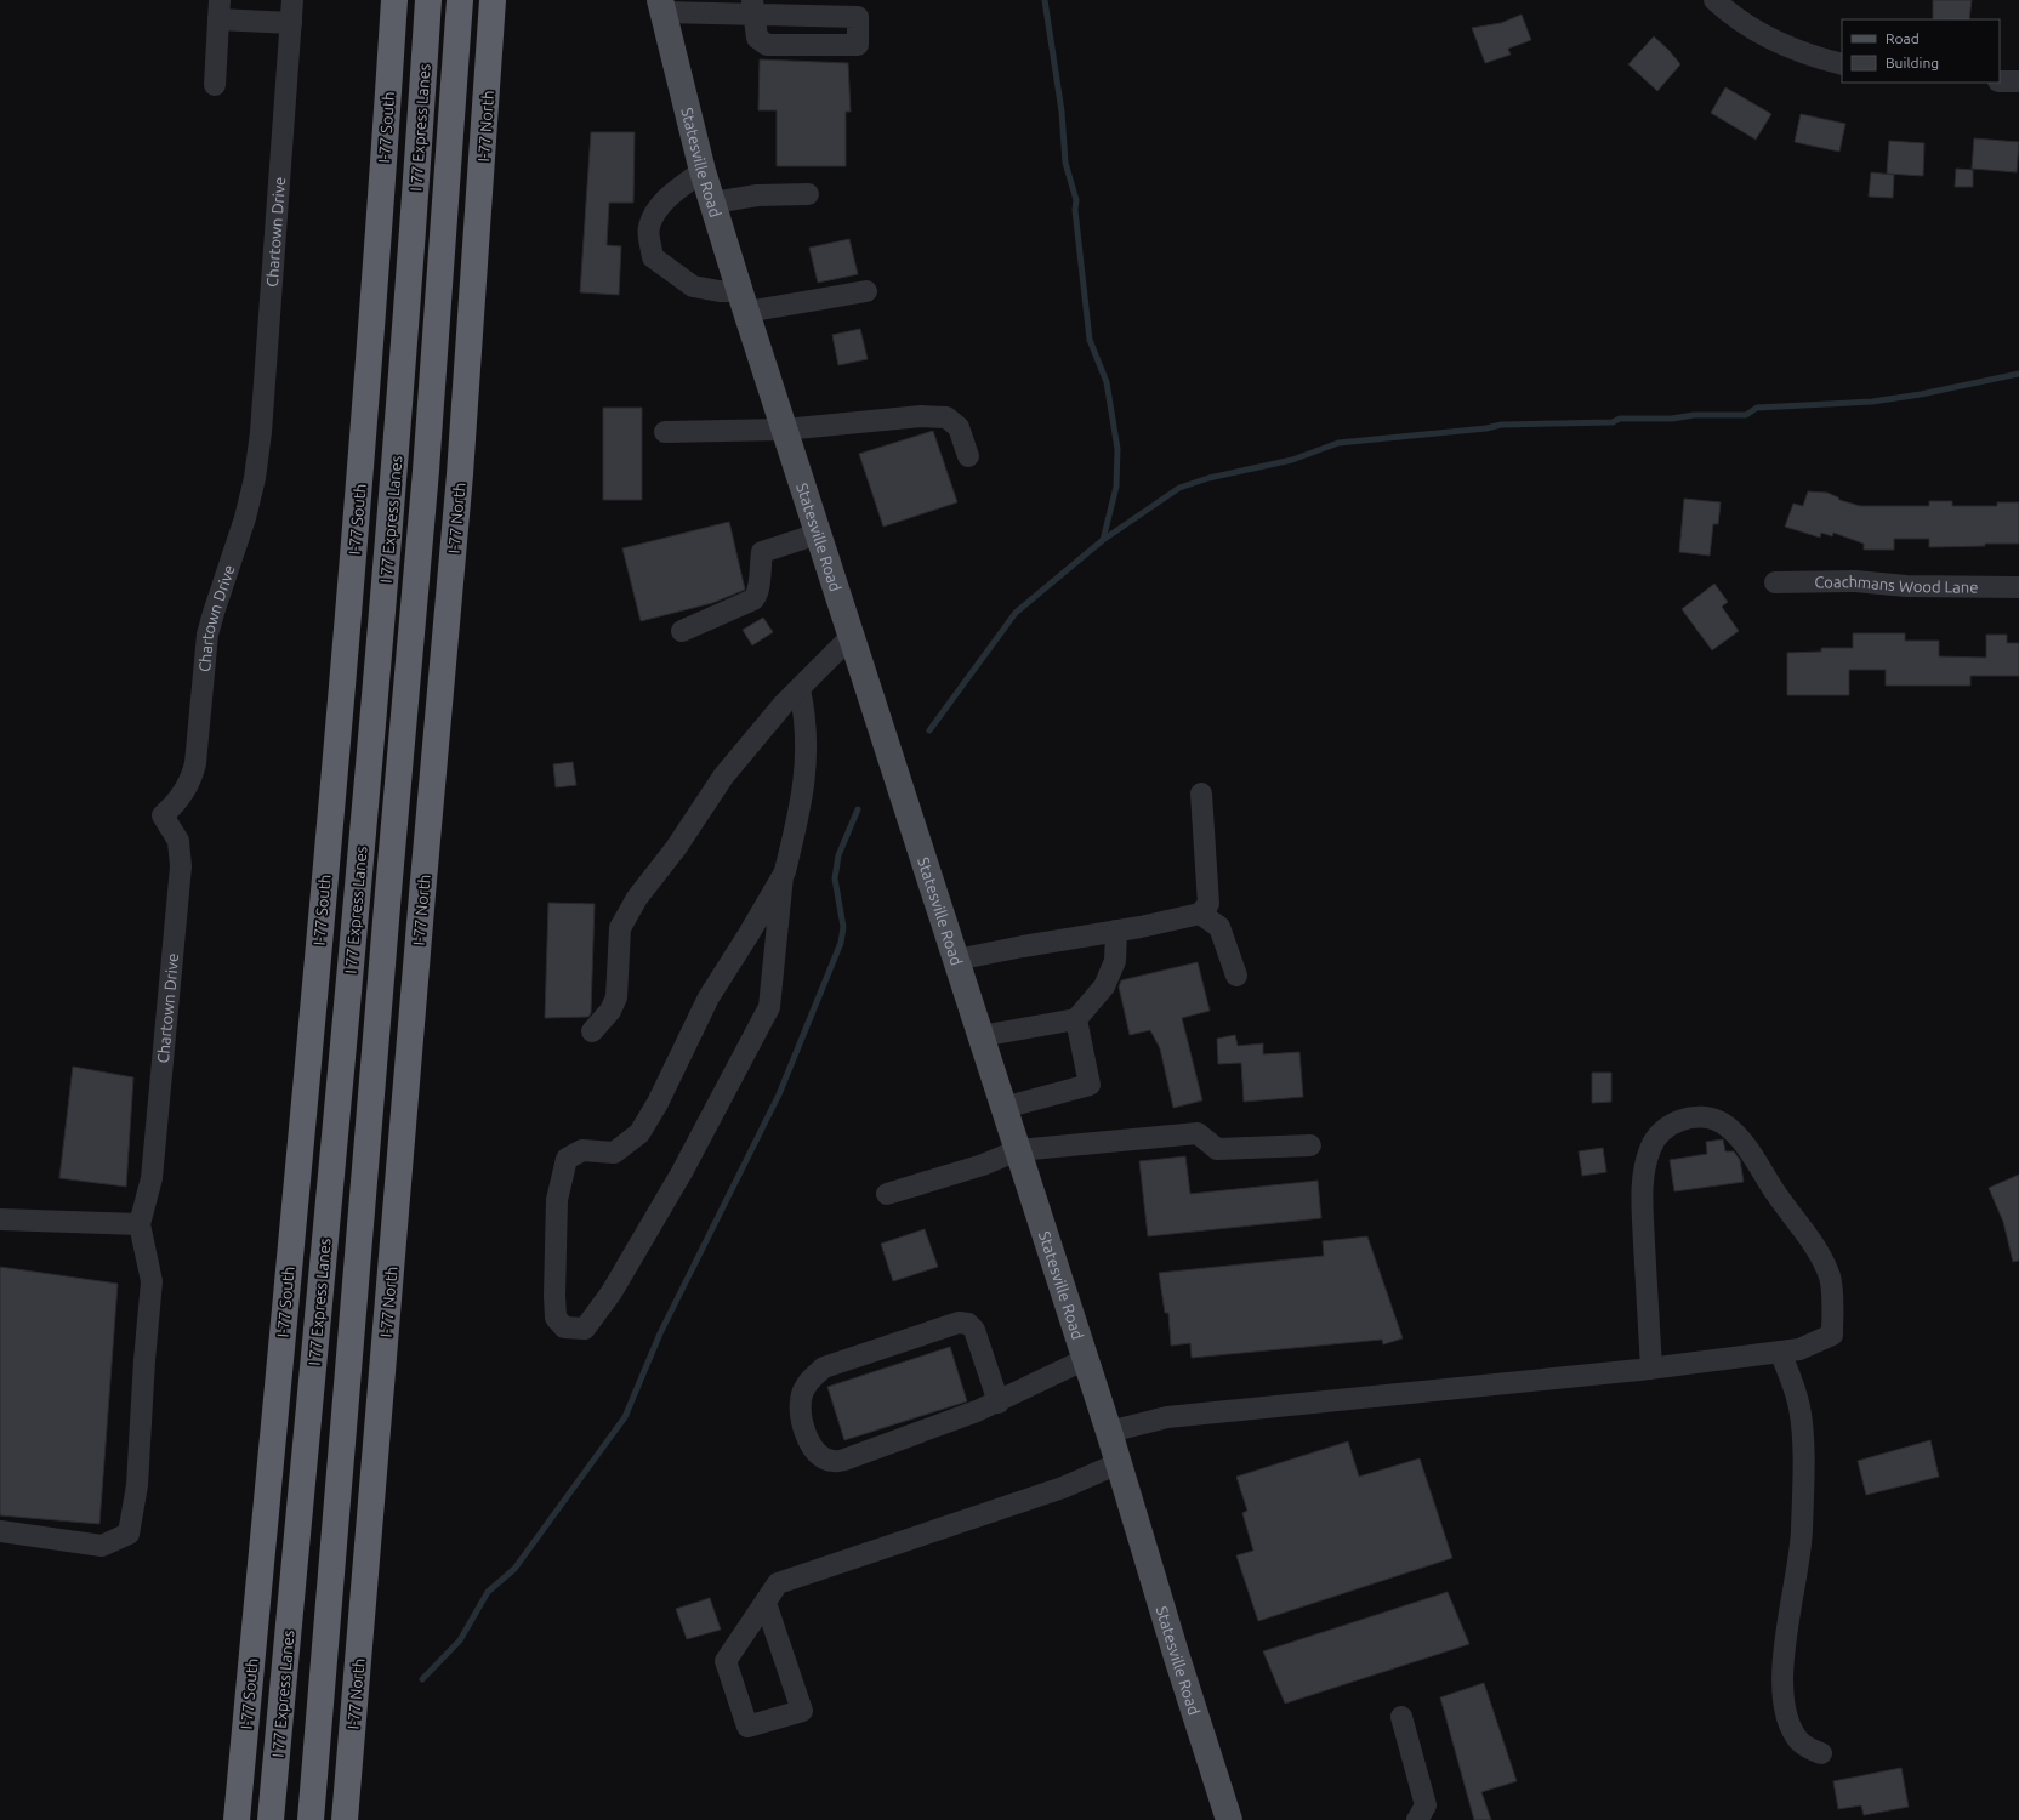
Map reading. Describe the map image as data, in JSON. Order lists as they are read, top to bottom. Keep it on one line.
{"streets":{"highway":["I-77 North","I-77 South","I 77 Express Lanes"],"main road":["Statesville Road"],"street":["Chartown Drive","Coachmans Wood Lane"]},"legend":["Road","Building"]}
